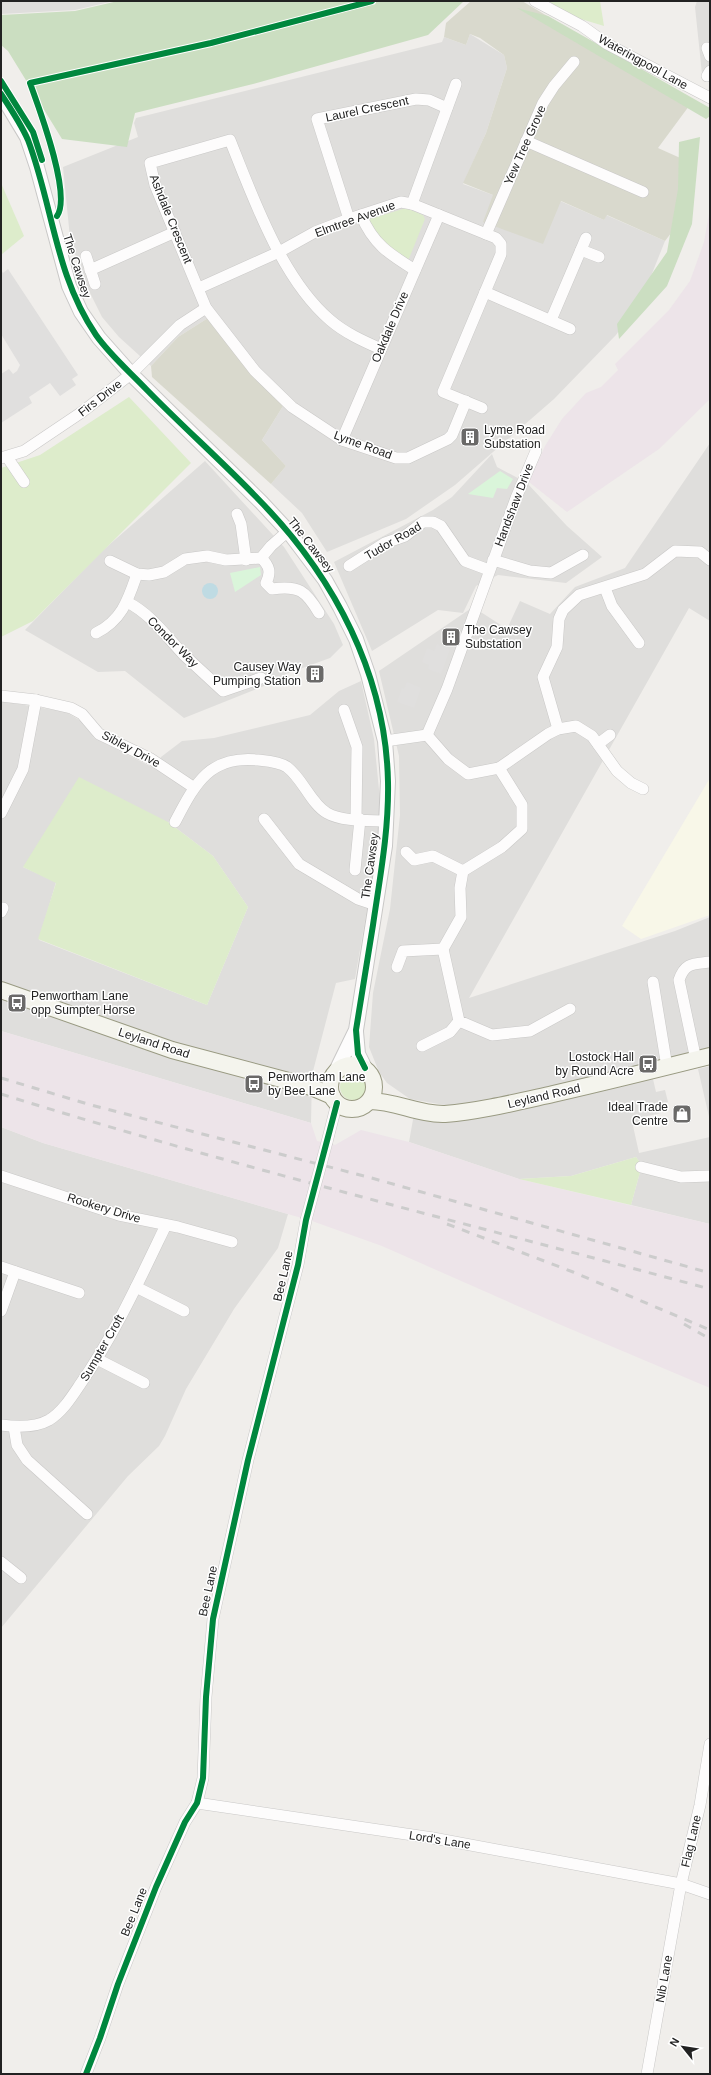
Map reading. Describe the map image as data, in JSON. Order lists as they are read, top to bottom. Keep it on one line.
{"streets":{"main road":["Leyland Road"],"street":["Wateringpool Lane","Laurel Crescent","Yew Tree Grove","Ashdale Crescent","Elmtree Avenue","The Cawsey","Oakdale Drive","Firs Drive","Lyme Road","Handshaw Drive","Tudor Road","Condor Way","Sibley Drive","Rookery Drive","Bee Lane","Sumpter Croft","Lord's Lane","Flag Lane","Nib Lane"]},"crossings":[["Laurel Crescent","Elmtree Avenue"],["Yew Tree Grove","Elmtree Avenue"],["Ashdale Crescent","Elmtree Avenue"],["Ashdale Crescent","Lyme Road"],["Elmtree Avenue","Oakdale Drive"],["Elmtree Avenue","Lyme Road"],["The Cawsey","Firs Drive"],["The Cawsey","Leyland Road"],["The Cawsey","Bee Lane"],["Oakdale Drive","Lyme Road"],["Firs Drive","Lyme Road"],["Handshaw Drive","Tudor Road"],["Leyland Road","Bee Lane"],["Rookery Drive","Sumpter Croft"],["Bee Lane","Lord's Lane"],["Lord's Lane","Flag Lane"],["Lord's Lane","Nib Lane"],["Flag Lane","Nib Lane"]],"places":{"building":["Lyme Road Substation","The Cawsey Substation","Causey Way Pumping Station"],"bus stop":["Penwortham Lane opp Sumpter Horse","Lostock Hall by Round Acre","Penwortham Lane by Bee Lane"],"shop":["Ideal Trade Centre"]},"north":"top left"}
